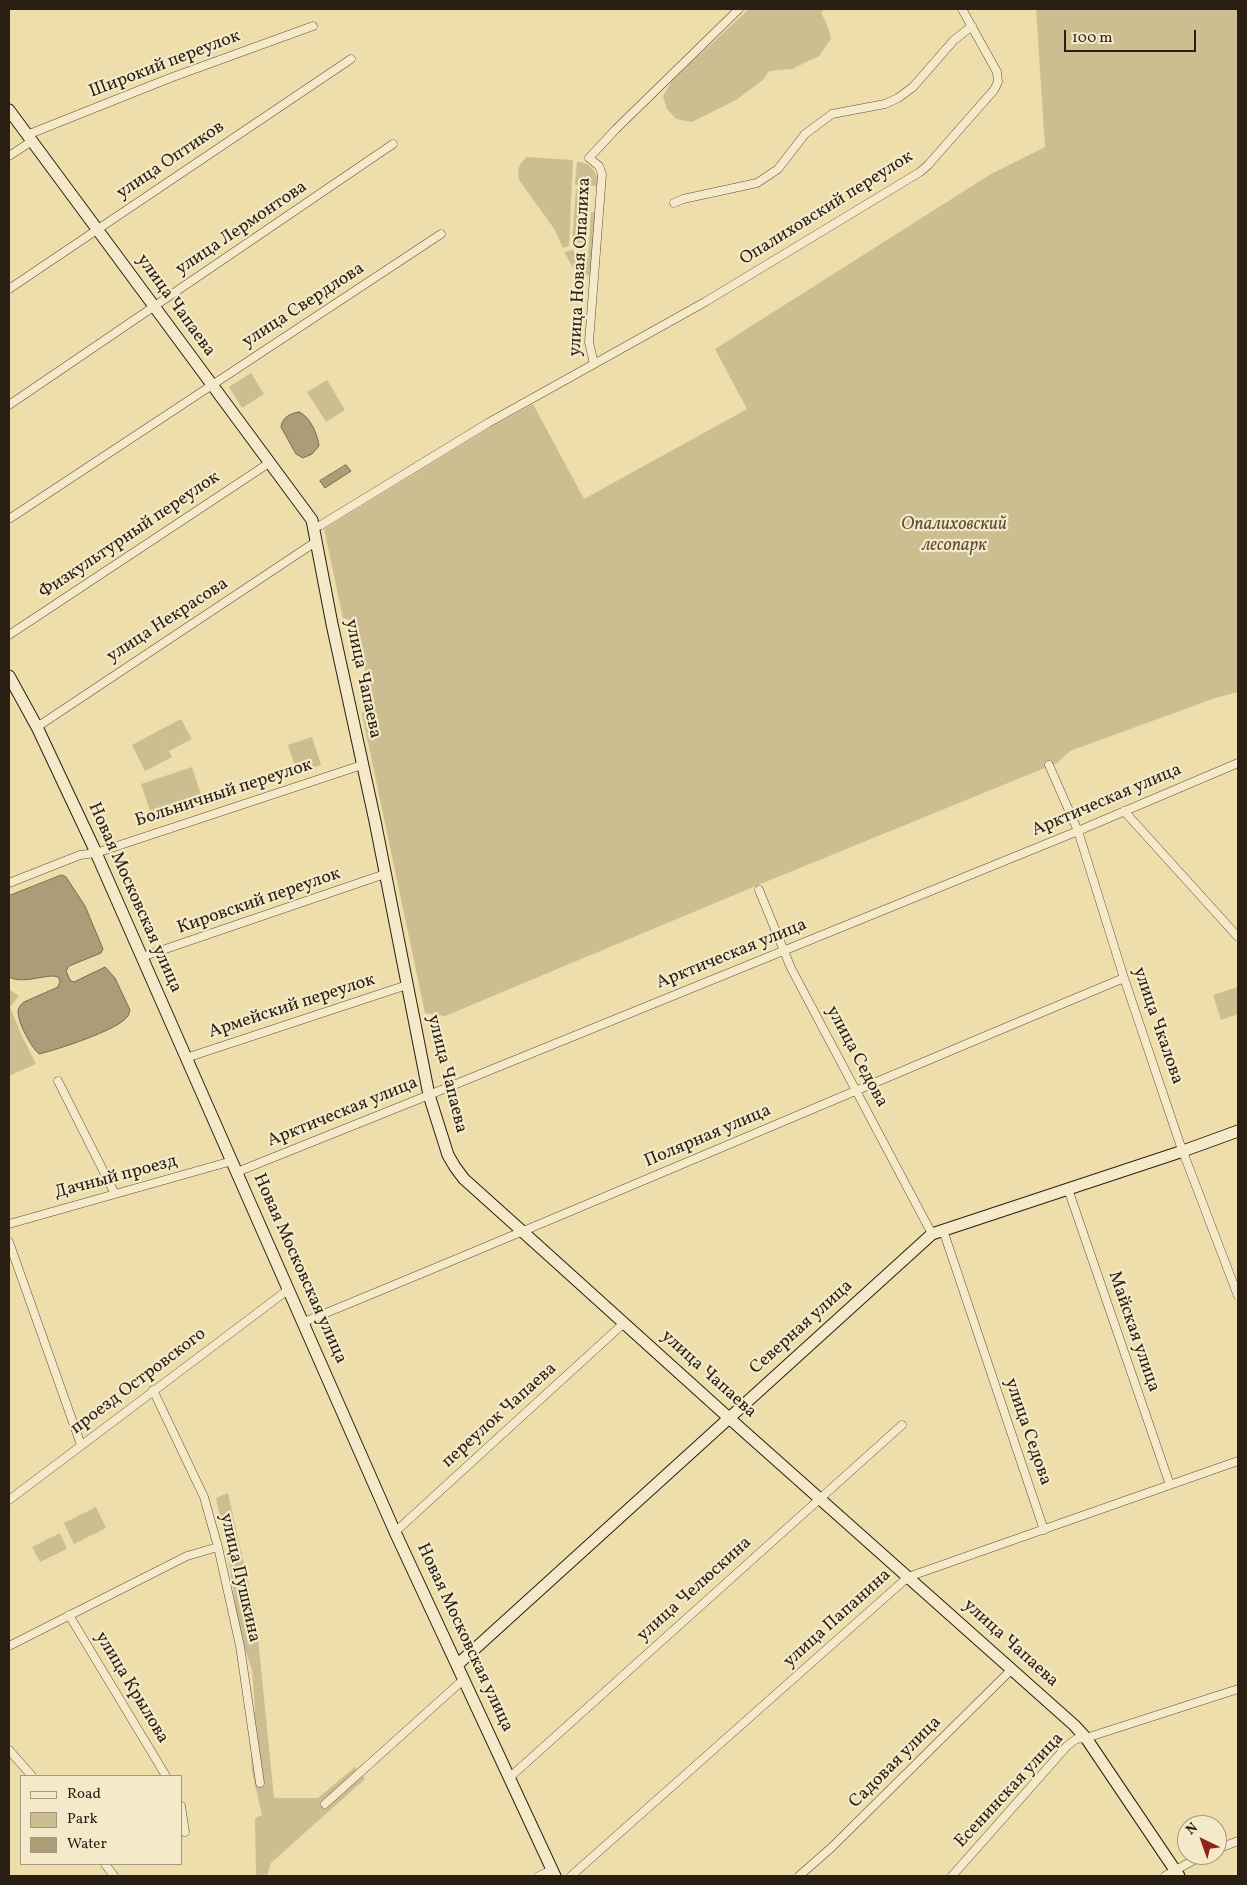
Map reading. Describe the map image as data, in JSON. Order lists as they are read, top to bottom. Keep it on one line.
{"streets":{"street":["Широкий переулок","улица Оптиков","Опалиховский переулок","улица Лермонтова","улица Новая Опалиха","улица Чапаева","улица Свердлова","Физкультурный переулок","улица Некрасова","Больничный переулок","Арктическая улица","Новая Московская улица","Кировский переулок","Армейский переулок","улица Чкалова","улица Седова","Полярная улица","Дачный проезд","Северная улица","Майская улица","проезд Островского","переулок Чапаева","улица Пушкина","улица Челюскина","улица Папанина","улица Крылова","Садовая улица","Есенинская улица"]},"crossings":[["Широкий переулок","улица Чапаева"],["улица Оптиков","улица Чапаева"],["Опалиховский переулок","улица Новая Опалиха"],["улица Лермонтова","улица Чапаева"],["улица Новая Опалиха","улица Чапаева"],["улица Чапаева","улица Свердлова"],["улица Чапаева","Физкультурный переулок"],["улица Чапаева","улица Некрасова"],["улица Чапаева","Больничный переулок"],["улица Чапаева","Арктическая улица"],["улица Чапаева","Кировский переулок"],["улица Чапаева","Армейский переулок"],["улица Чапаева","Полярная улица"],["улица Чапаева","Северная улица"],["улица Чапаева","переулок Чапаева"],["улица Чапаева","улица Челюскина"],["улица Чапаева","улица Папанина"],["улица Чапаева","Садовая улица"],["улица Чапаева","Есенинская улица"],["улица Некрасова","Новая Московская улица"],["Больничный переулок","Новая Московская улица"],["Арктическая улица","Новая Московская улица"],["Арктическая улица","улица Чкалова"],["Арктическая улица","улица Седова"],["Арктическая улица","Дачный проезд"],["Новая Московская улица","Кировский переулок"],["Новая Московская улица","Армейский переулок"],["Новая Московская улица","Полярная улица"],["Новая Московская улица","Дачный проезд"],["Новая Московская улица","Северная улица"],["Новая Московская улица","проезд Островского"],["Новая Московская улица","переулок Чапаева"],["Новая Московская улица","улица Челюскина"],["улица Чкалова","Полярная улица"],["улица Чкалова","Северная улица"],["улица Седова","Полярная улица"],["улица Седова","Северная улица"],["улица Седова","улица Папанина"],["Северная улица","Майская улица"],["Майская улица","улица Папанина"],["проезд Островского","улица Пушкина"]],"parks":["Опалиховский лесопарк"],"legend":["Road","Park","Water"],"scale_bar":"100 m","north":"top left"}
